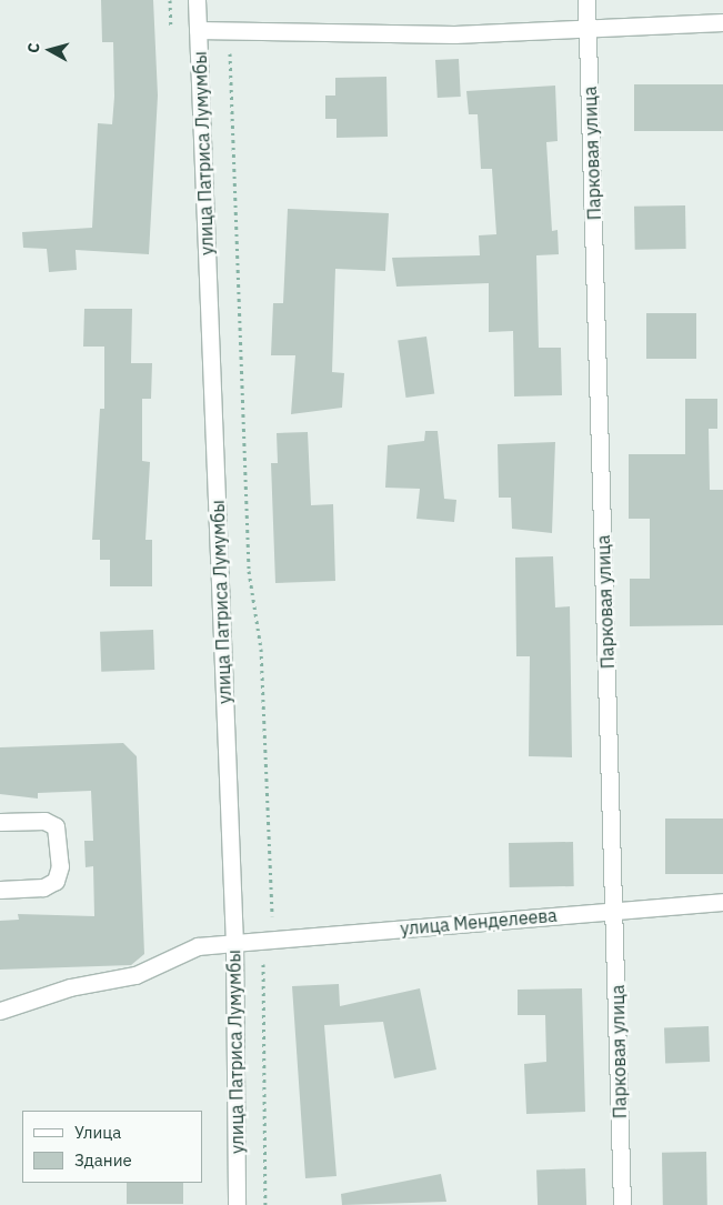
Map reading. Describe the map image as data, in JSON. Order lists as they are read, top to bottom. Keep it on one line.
{"streets":{"street":["улица Патриса Лумумбы","Парковая улица","улица Менделеева"]},"crossings":[["улица Патриса Лумумбы","улица Менделеева"],["Парковая улица","улица Менделеева"]],"legend":["Улица","Здание"],"north":"left"}
